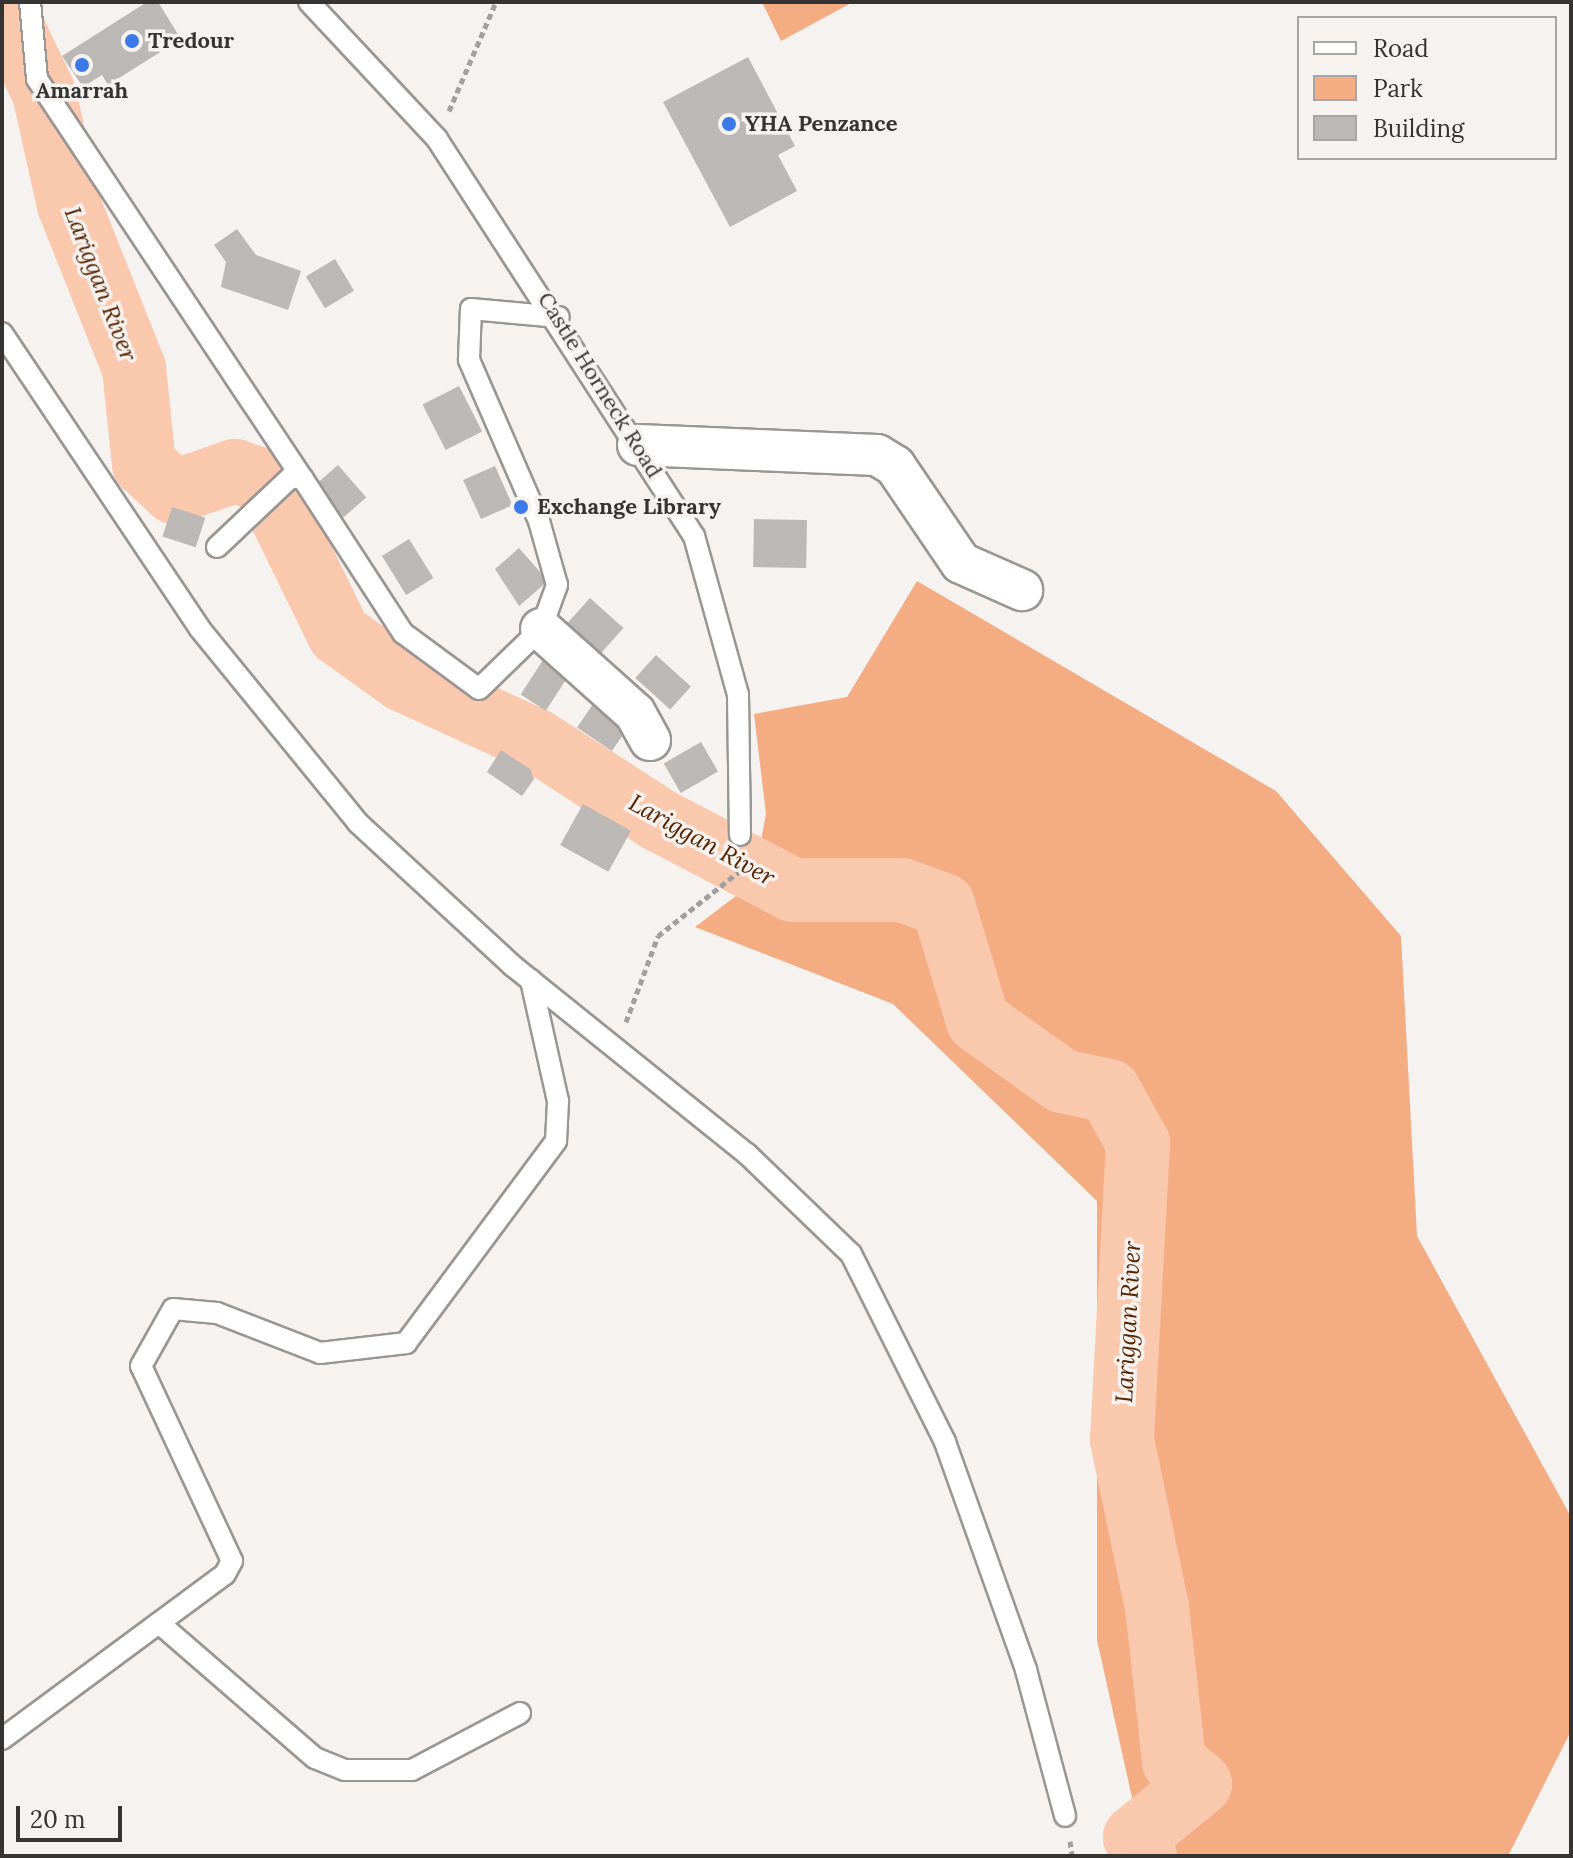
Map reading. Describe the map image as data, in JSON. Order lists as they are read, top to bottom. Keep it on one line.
{"streets":{"lane":["Castle Horneck Road"]},"water":["Lariggan River"],"places":["Tredour","Amarrah","YHA Penzance","Exchange Library"],"legend":["Road","Park","Building"],"scale_bar":"20 m"}
